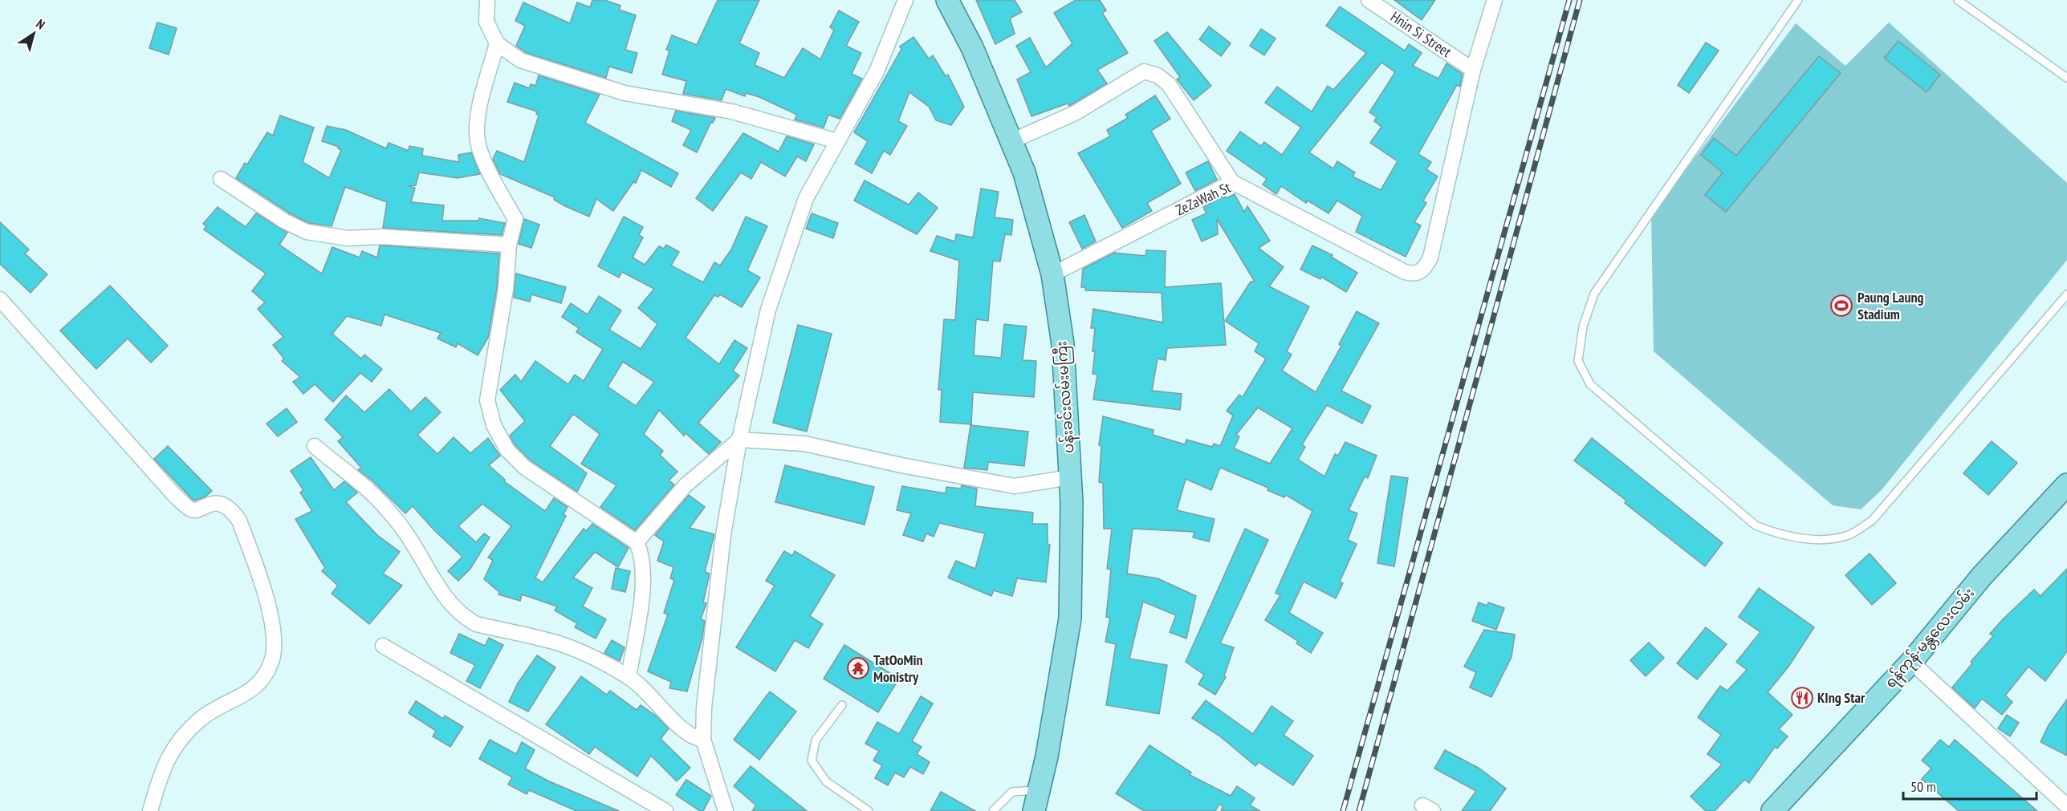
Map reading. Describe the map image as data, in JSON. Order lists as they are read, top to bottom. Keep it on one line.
{"streets":{"main road":["ပန်းခင်းလမ်းမကြီး","ရန်ကုန်-မန္တလေးလမ်း"],"street":["Hnin Si Street","ZeZaWah St"]},"crossings":[["Hnin Si Street","ZeZaWah St"],["ZeZaWah St","ပန်းခင်းလမ်းမကြီး"]],"places":{"sports":["Paung Laung Stadium"],"temple":["TatOoMin Monistry"],"restaurant":["KIng Star"]},"scale_bar":"50 m","north":"top right"}
